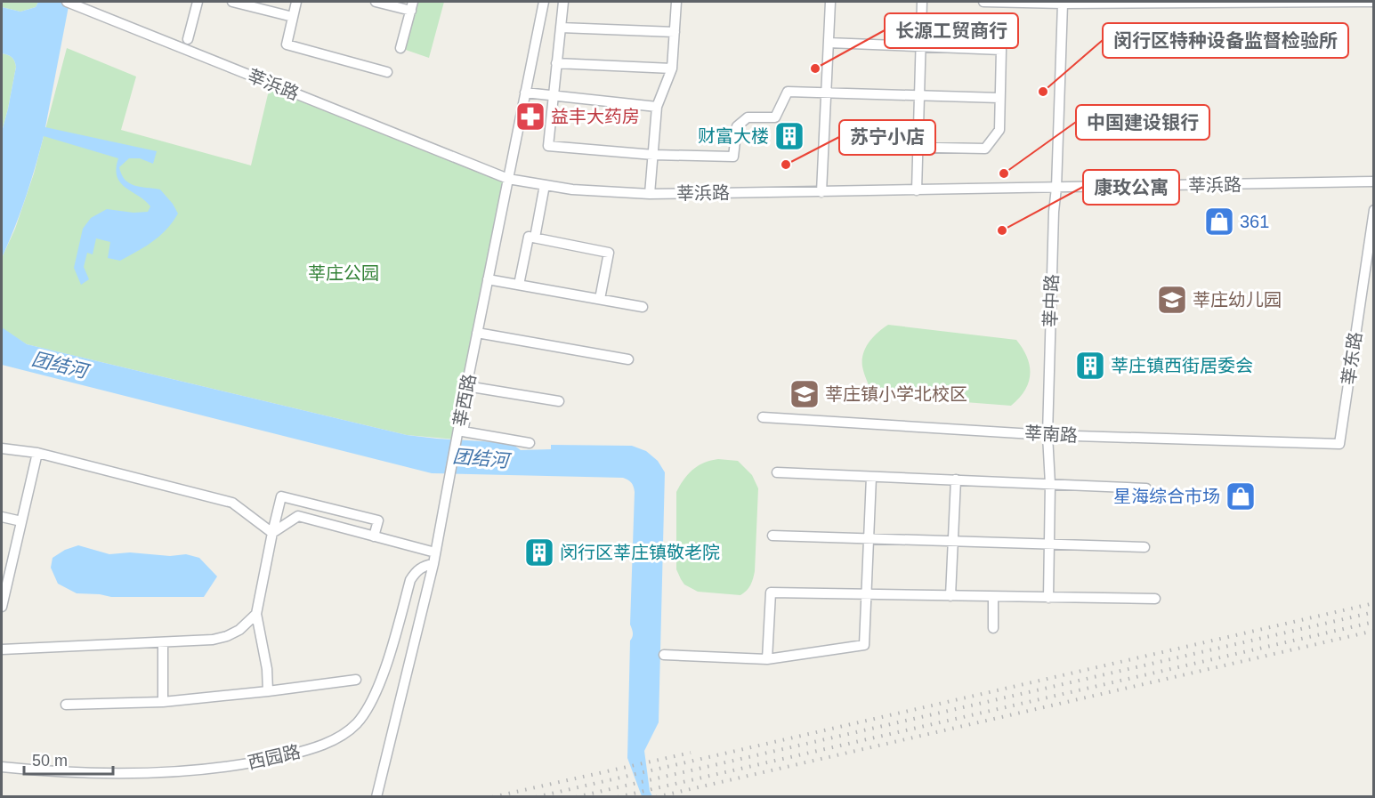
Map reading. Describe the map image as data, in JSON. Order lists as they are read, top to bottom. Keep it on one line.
{"streets":{"street":["莘浜路","莘中路","莘东路","莘西路","莘南路","西园路"]},"crossings":[["莘浜路","莘中路"],["莘浜路","莘西路"],["莘中路","莘南路"],["莘东路","莘南路"],["莘西路","西园路"]],"water":["团结河"],"parks":["莘庄公园"],"places":{"other":["长源工贸商行","闵行区特种设备监督检验所","苏宁小店","中国建设银行","康玫公寓"],"pharmacy":["益丰大药房"],"building":["财富大楼","莘庄镇西街居委会","闵行区莘庄镇敬老院"],"shop":["361","星海综合市场"],"school or university":["莘庄幼儿园","莘庄镇小学北校区"]},"scale_bar":"50 m"}
